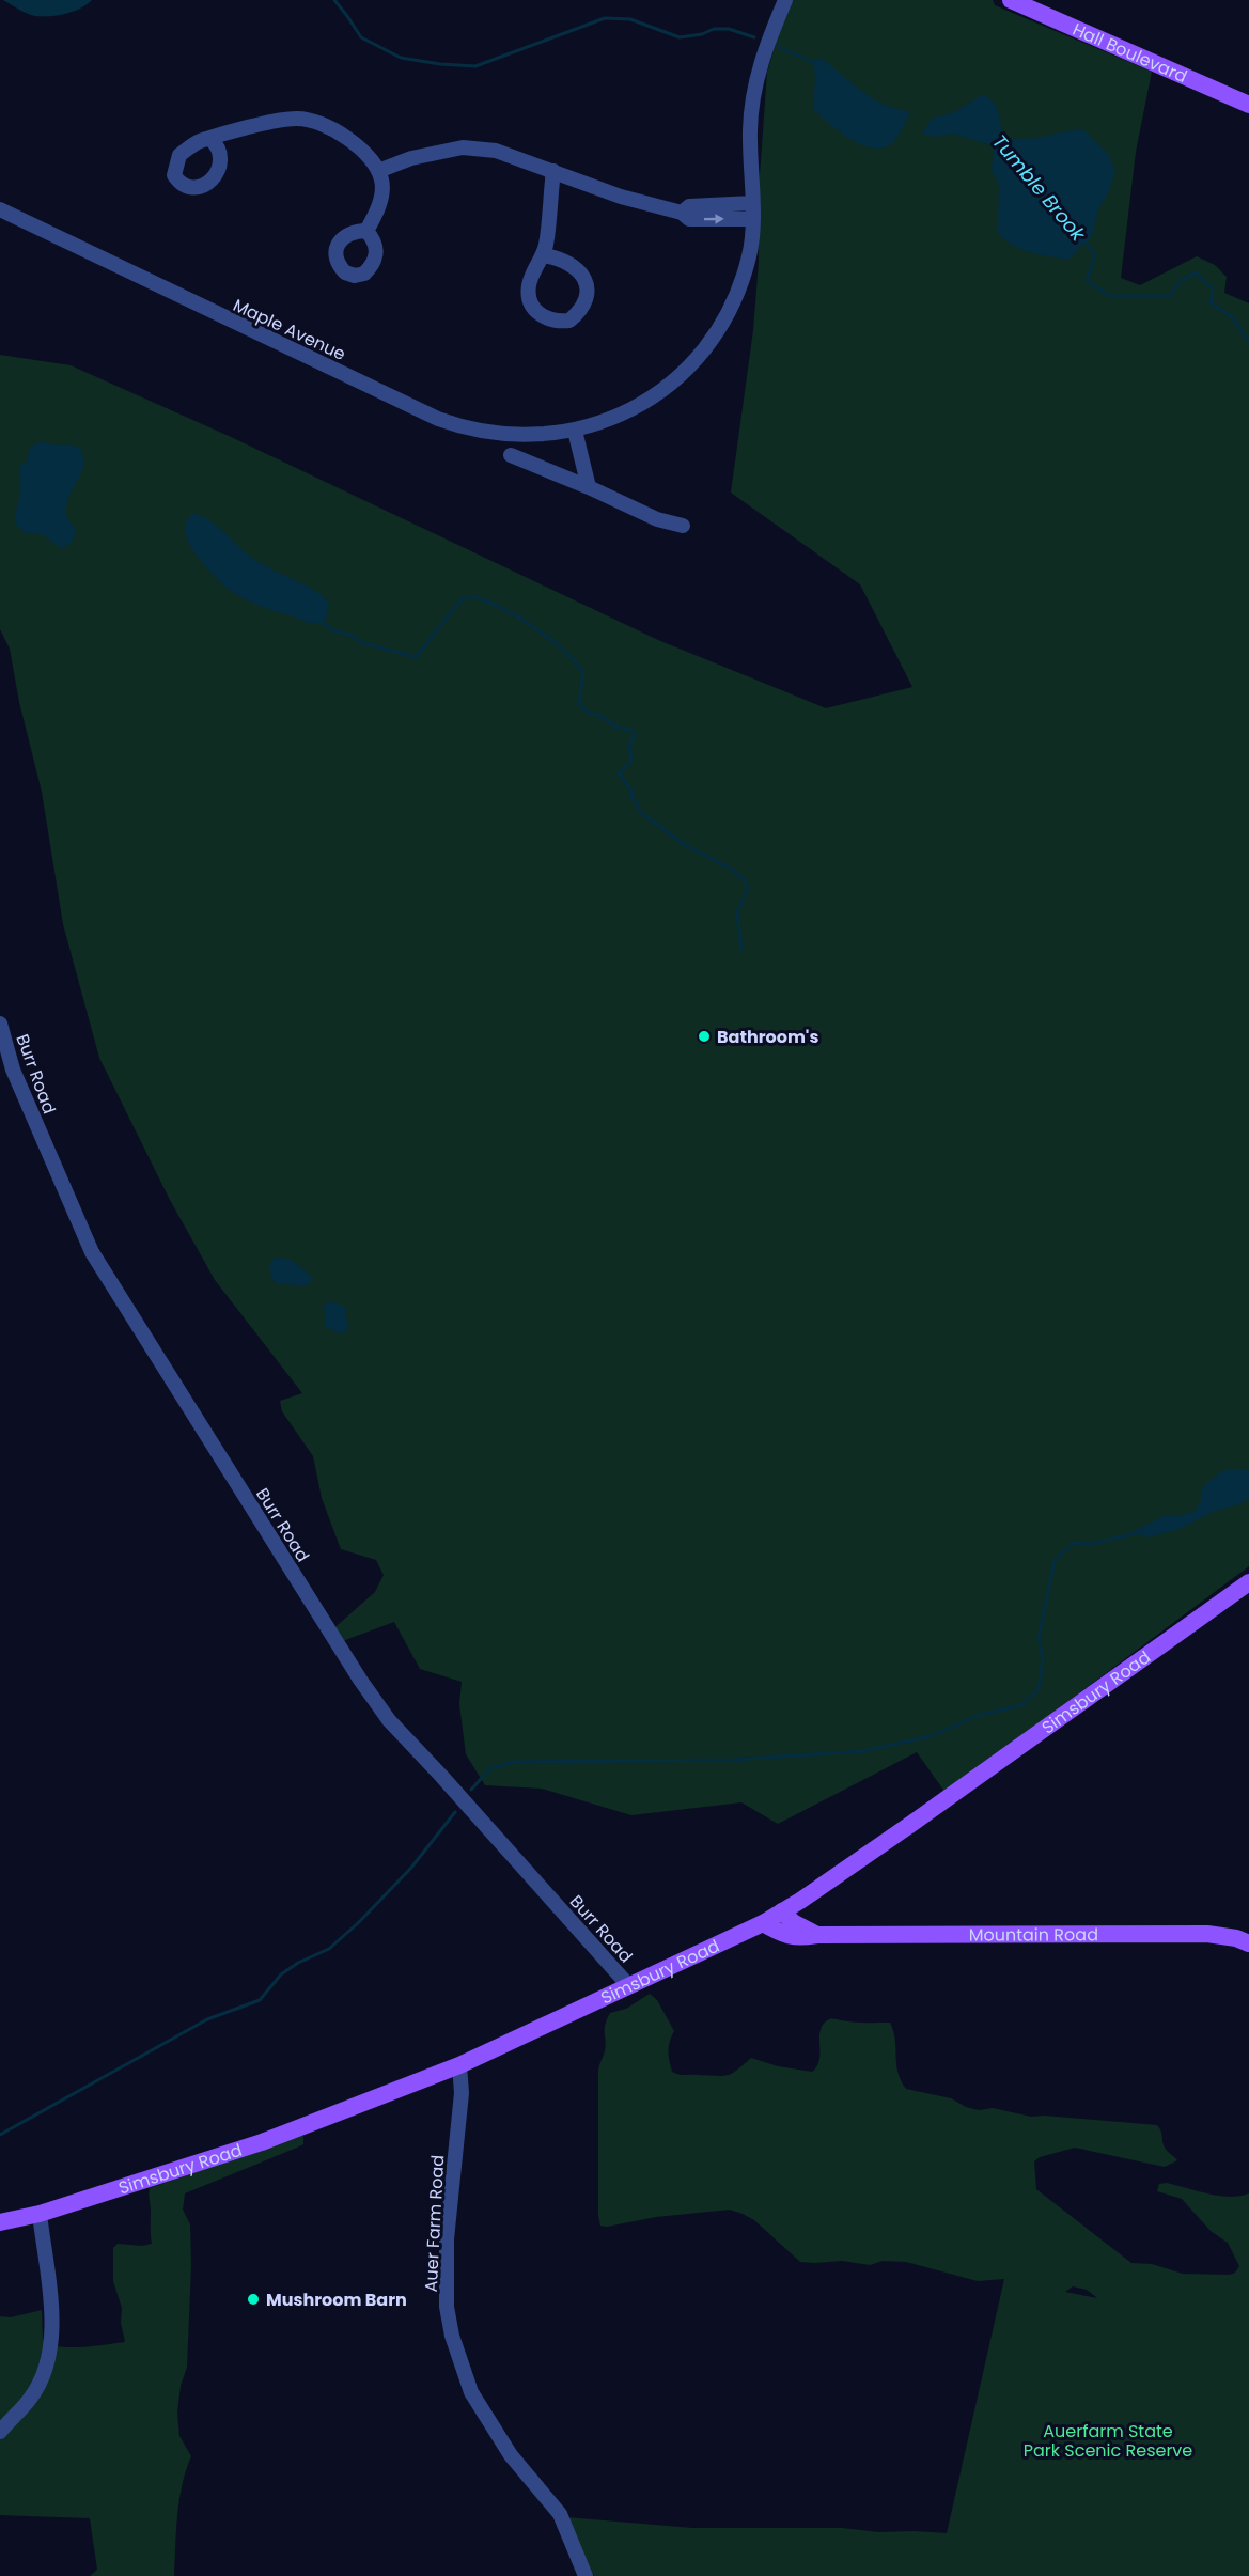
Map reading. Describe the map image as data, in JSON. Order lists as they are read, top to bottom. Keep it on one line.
{"streets":{"main road":["Hall Boulevard","Simsbury Road","Mountain Road"],"street":["Maple Avenue","Burr Road","Auer Farm Road"]},"crossings":[["Burr Road","Simsbury Road"],["Simsbury Road","Mountain Road"],["Simsbury Road","Auer Farm Road"]],"water":["Tumble Brook"],"parks":["Auerfarm State Park Scenic Reserve"],"places":["Bathroom's","Mushroom Barn"]}
